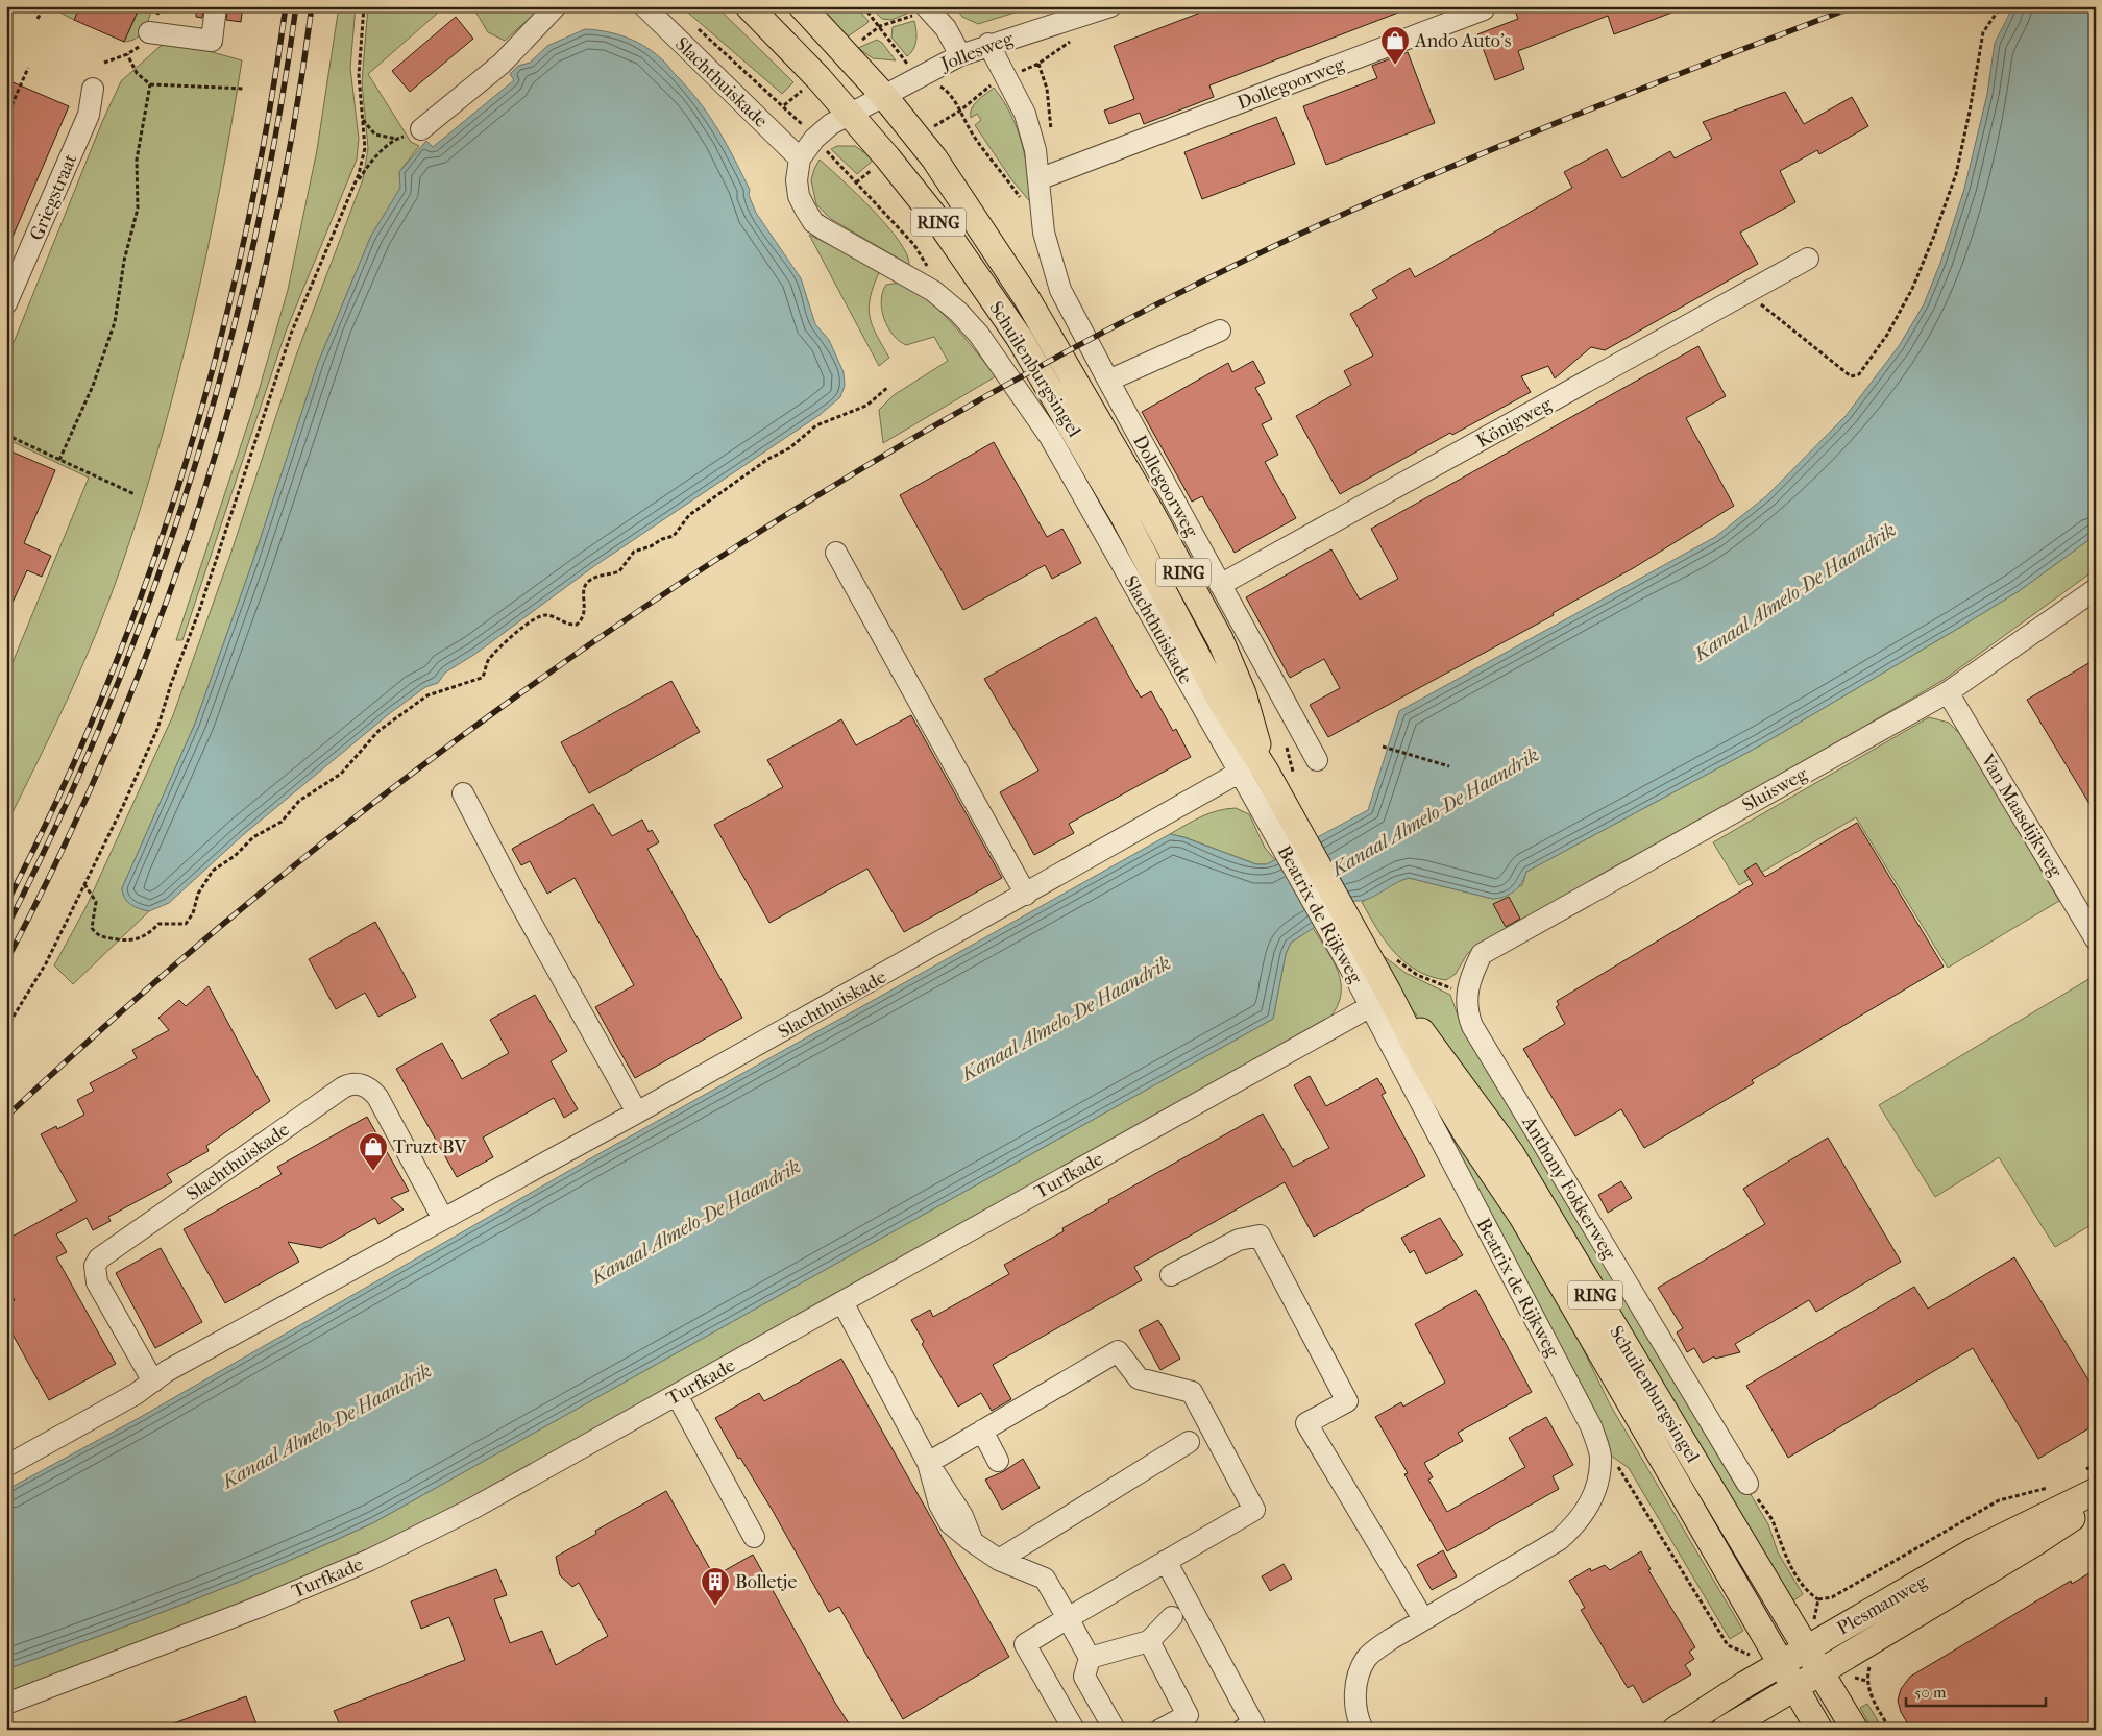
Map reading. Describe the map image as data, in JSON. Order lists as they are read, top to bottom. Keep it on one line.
{"streets":{"main road":["RING","Schuilenburgsingel","Plesmanweg"],"street":["Jollesweg","Slachthuiskade","Dollegoorweg","Griegstraat","Königweg","Sluisweg","Van Maasdijkweg","Beatrix de Rijkweg","Turfkade","Anthony Fokkerweg"]},"crossings":[["Jollesweg","Dollegoorweg"],["Jollesweg","Schuilenburgsingel"],["Slachthuiskade","Beatrix de Rijkweg"],["Dollegoorweg","Königweg"],["RING","Schuilenburgsingel"],["RING","Plesmanweg"],["Schuilenburgsingel","Beatrix de Rijkweg"],["Schuilenburgsingel","Turfkade"],["Schuilenburgsingel","Plesmanweg"],["Sluisweg","Van Maasdijkweg"],["Sluisweg","Anthony Fokkerweg"],["Beatrix de Rijkweg","Turfkade"],["Anthony Fokkerweg","Plesmanweg"]],"water":["Kanaal Almelo-De Haandrik"],"places":{"shop":["Ando Auto's","Truzt BV"],"building":["Bolletje"]},"scale_bar":"50 m"}
